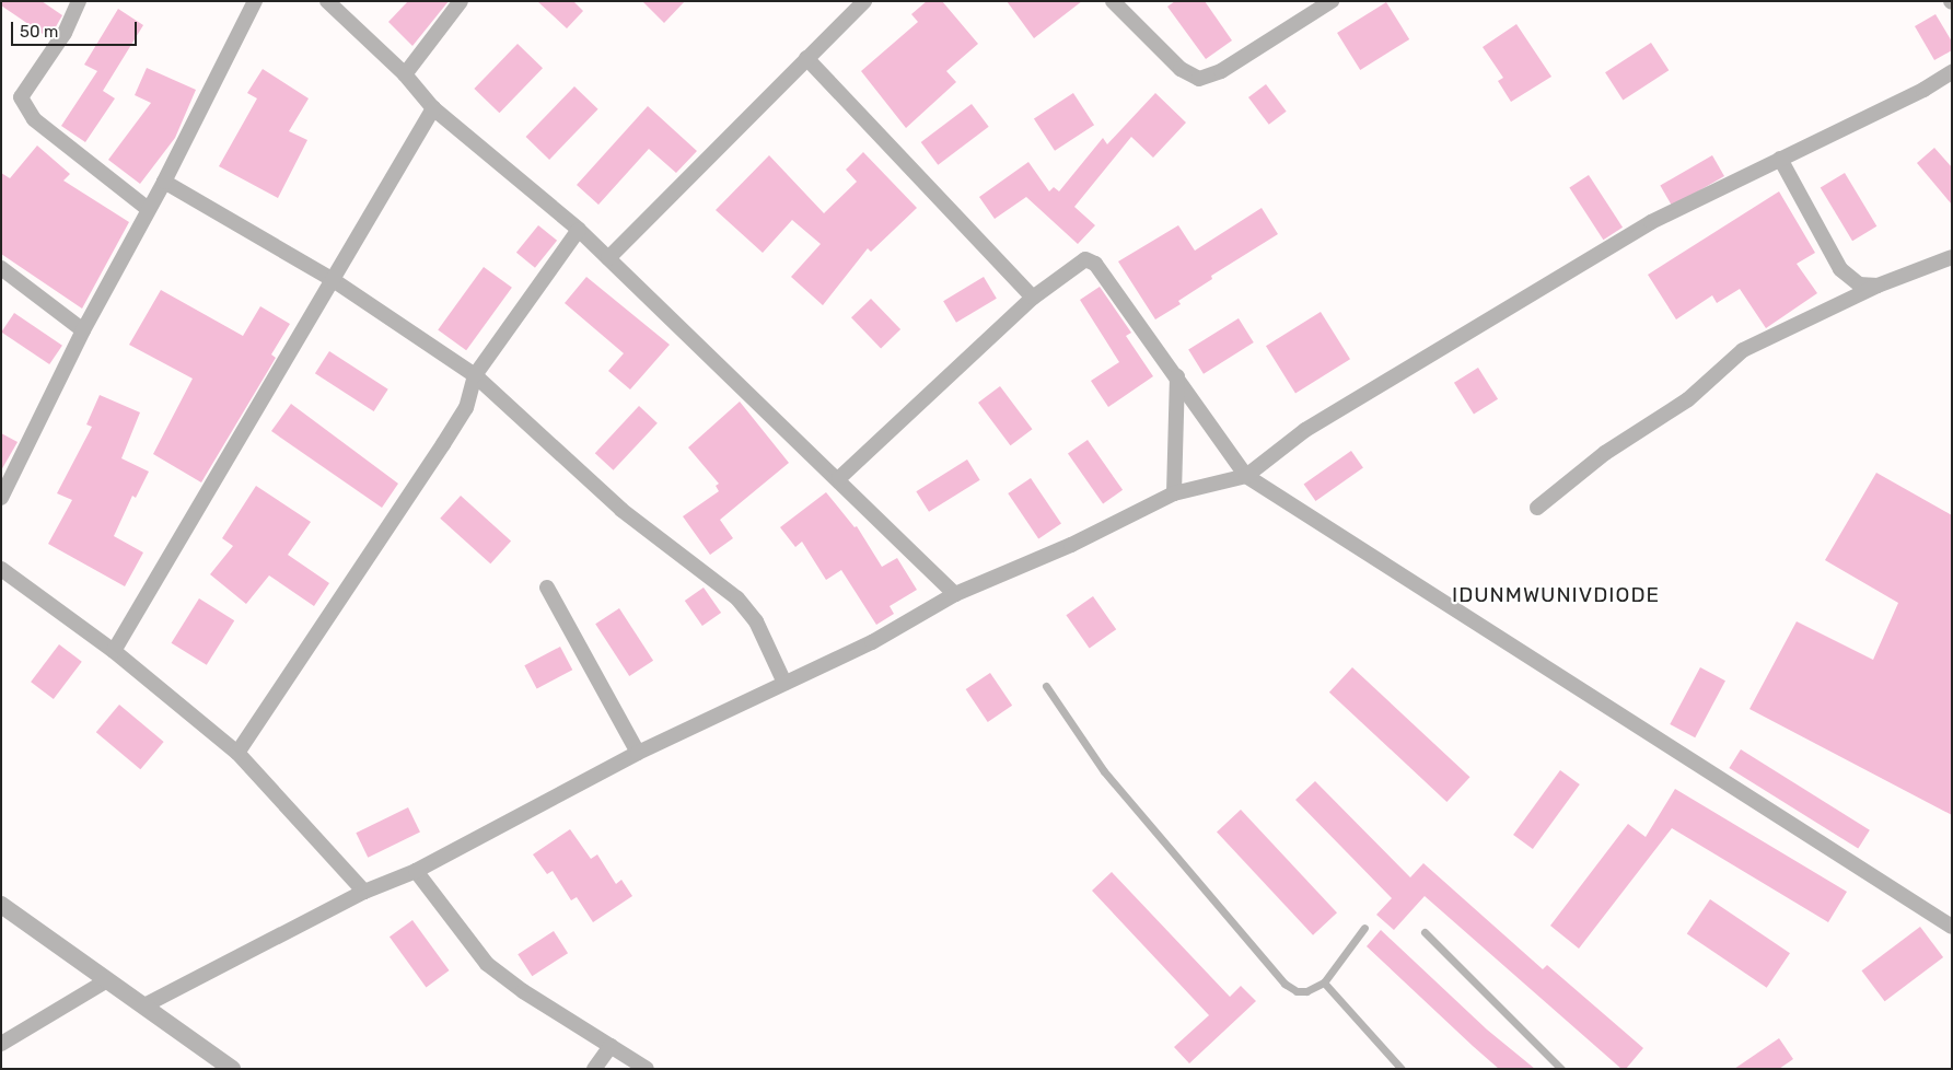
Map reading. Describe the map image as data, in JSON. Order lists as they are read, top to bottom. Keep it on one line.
{"districts":["IDUNMWUNIVDIODE"],"scale_bar":"50 m"}
